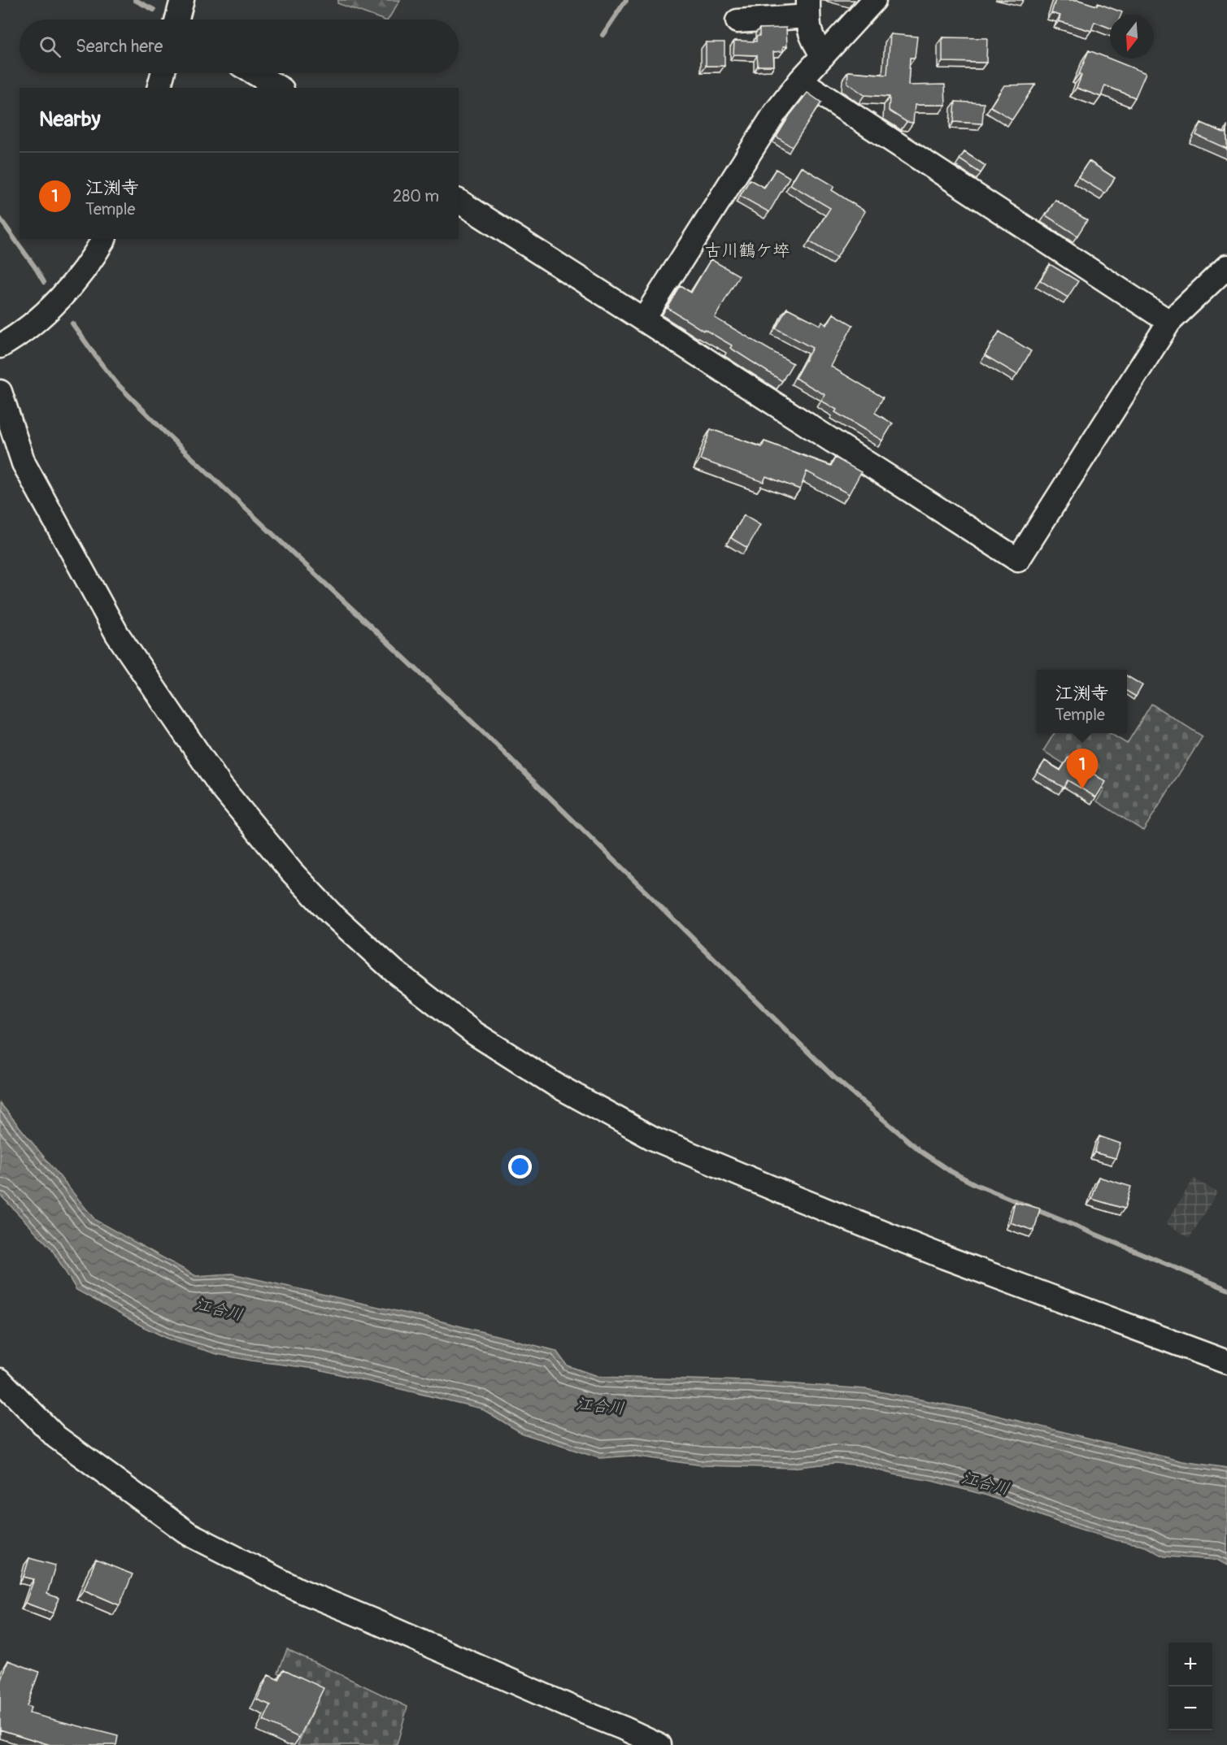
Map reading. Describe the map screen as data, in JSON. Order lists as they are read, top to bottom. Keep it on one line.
{"districts":["古川鶴ケ埣"],"water":["江合川"],"north":"bottom","page":{"search":"Search here","heading":"Nearby","list":[{"mark":"1","name":"江渕寺","note":"Temple","value":"280 m"}],"popup":["江渕寺","Temple"],"pins":"1","map_buttons":["+","−"]}}
